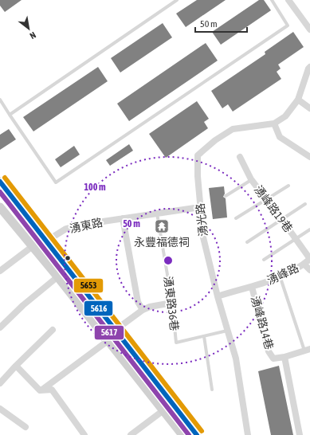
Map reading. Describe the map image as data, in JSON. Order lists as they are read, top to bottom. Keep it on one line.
{"streets":{"street":["湧峰路19巷","湧光路","湧東路","湧峰路","湧峰路14巷"],"lane":["湧東路36巷"]},"crossings":[["湧峰路19巷","湧峰路"],["湧光路","湧東路"],["湧光路","湧峰路"],["湧光路","湧東路36巷"],["湧東路","湧東路36巷"],["湧峰路","湧峰路14巷"]],"places":{"temple":["永豐福德祠"]},"lines":["transit line 5653","transit line 5616","transit line 5617"],"scale_bar":"50 m","north":"bottom right","rings":["100 m","50 m"]}
